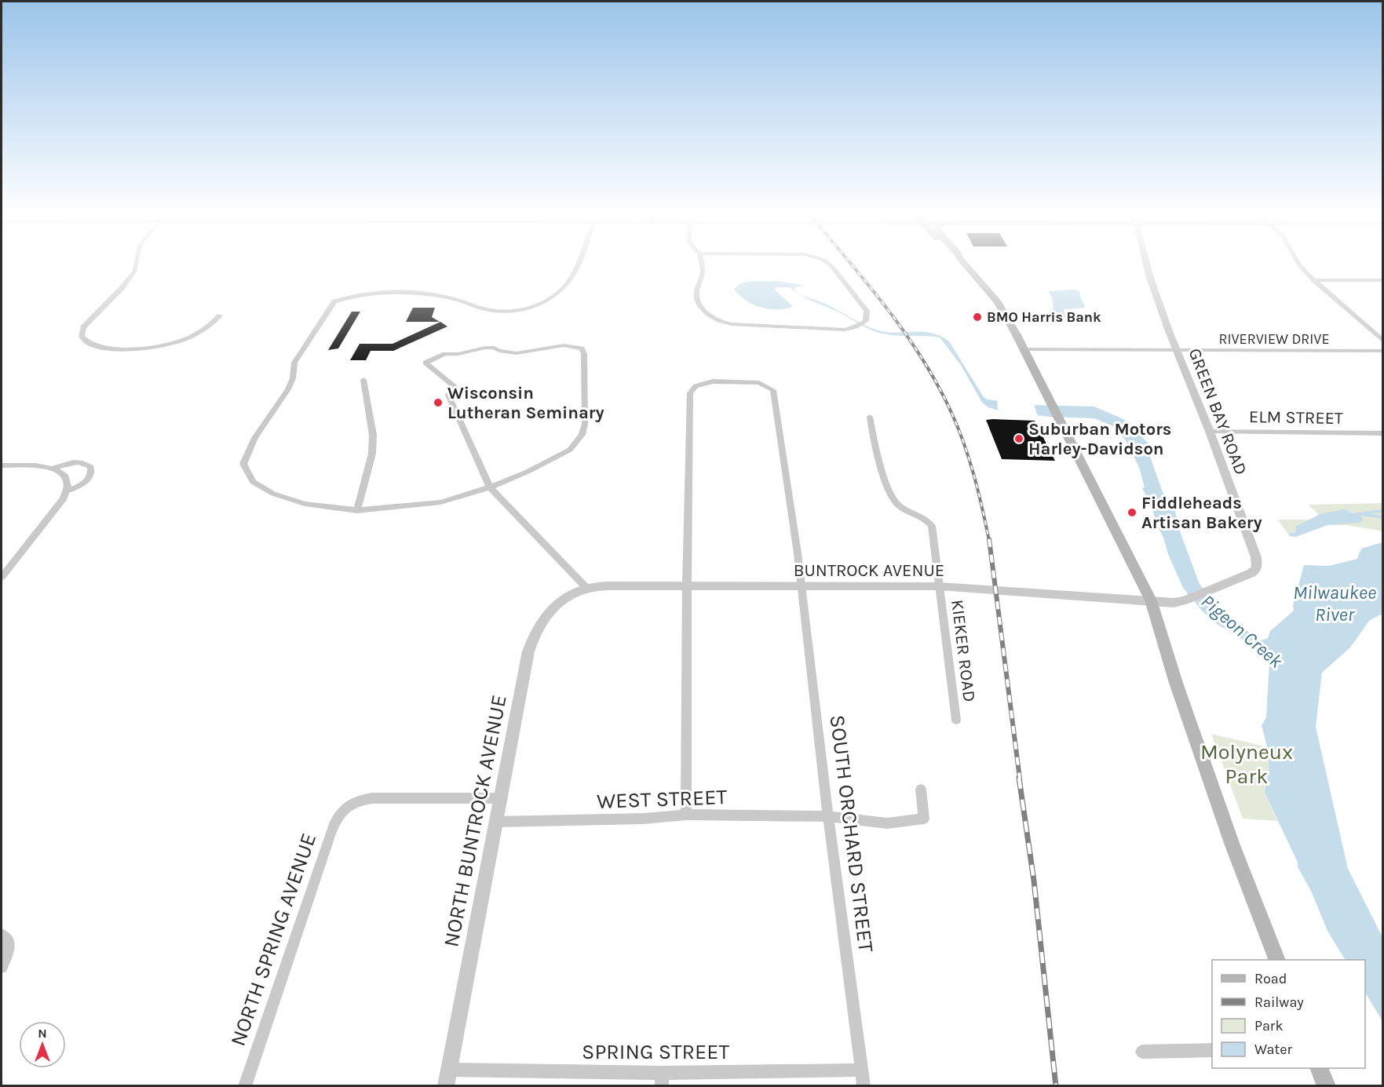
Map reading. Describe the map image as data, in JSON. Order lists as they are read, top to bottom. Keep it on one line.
{"streets":{"street":["RIVERVIEW DRIVE","GREEN BAY ROAD","ELM STREET","BUNTROCK AVENUE","KIEKER ROAD","WEST STREET","NORTH BUNTROCK AVENUE","SOUTH ORCHARD STREET","NORTH SPRING AVENUE","SPRING STREET"]},"crossings":[["RIVERVIEW DRIVE","GREEN BAY ROAD"],["GREEN BAY ROAD","ELM STREET"],["GREEN BAY ROAD","BUNTROCK AVENUE"],["BUNTROCK AVENUE","KIEKER ROAD"],["BUNTROCK AVENUE","NORTH BUNTROCK AVENUE"],["BUNTROCK AVENUE","SOUTH ORCHARD STREET"],["WEST STREET","NORTH BUNTROCK AVENUE"],["WEST STREET","SOUTH ORCHARD STREET"],["NORTH BUNTROCK AVENUE","NORTH SPRING AVENUE"],["NORTH BUNTROCK AVENUE","SPRING STREET"],["SOUTH ORCHARD STREET","SPRING STREET"]],"water":["Milwaukee River","Pigeon Creek"],"parks":["Molyneux Park"],"places":["BMO Harris Bank","Wisconsin Lutheran Seminary","Suburban Motors Harley-Davidson","Fiddleheads Artisan Bakery"],"legend":["Road","Railway","Park","Water"],"north":"top"}
